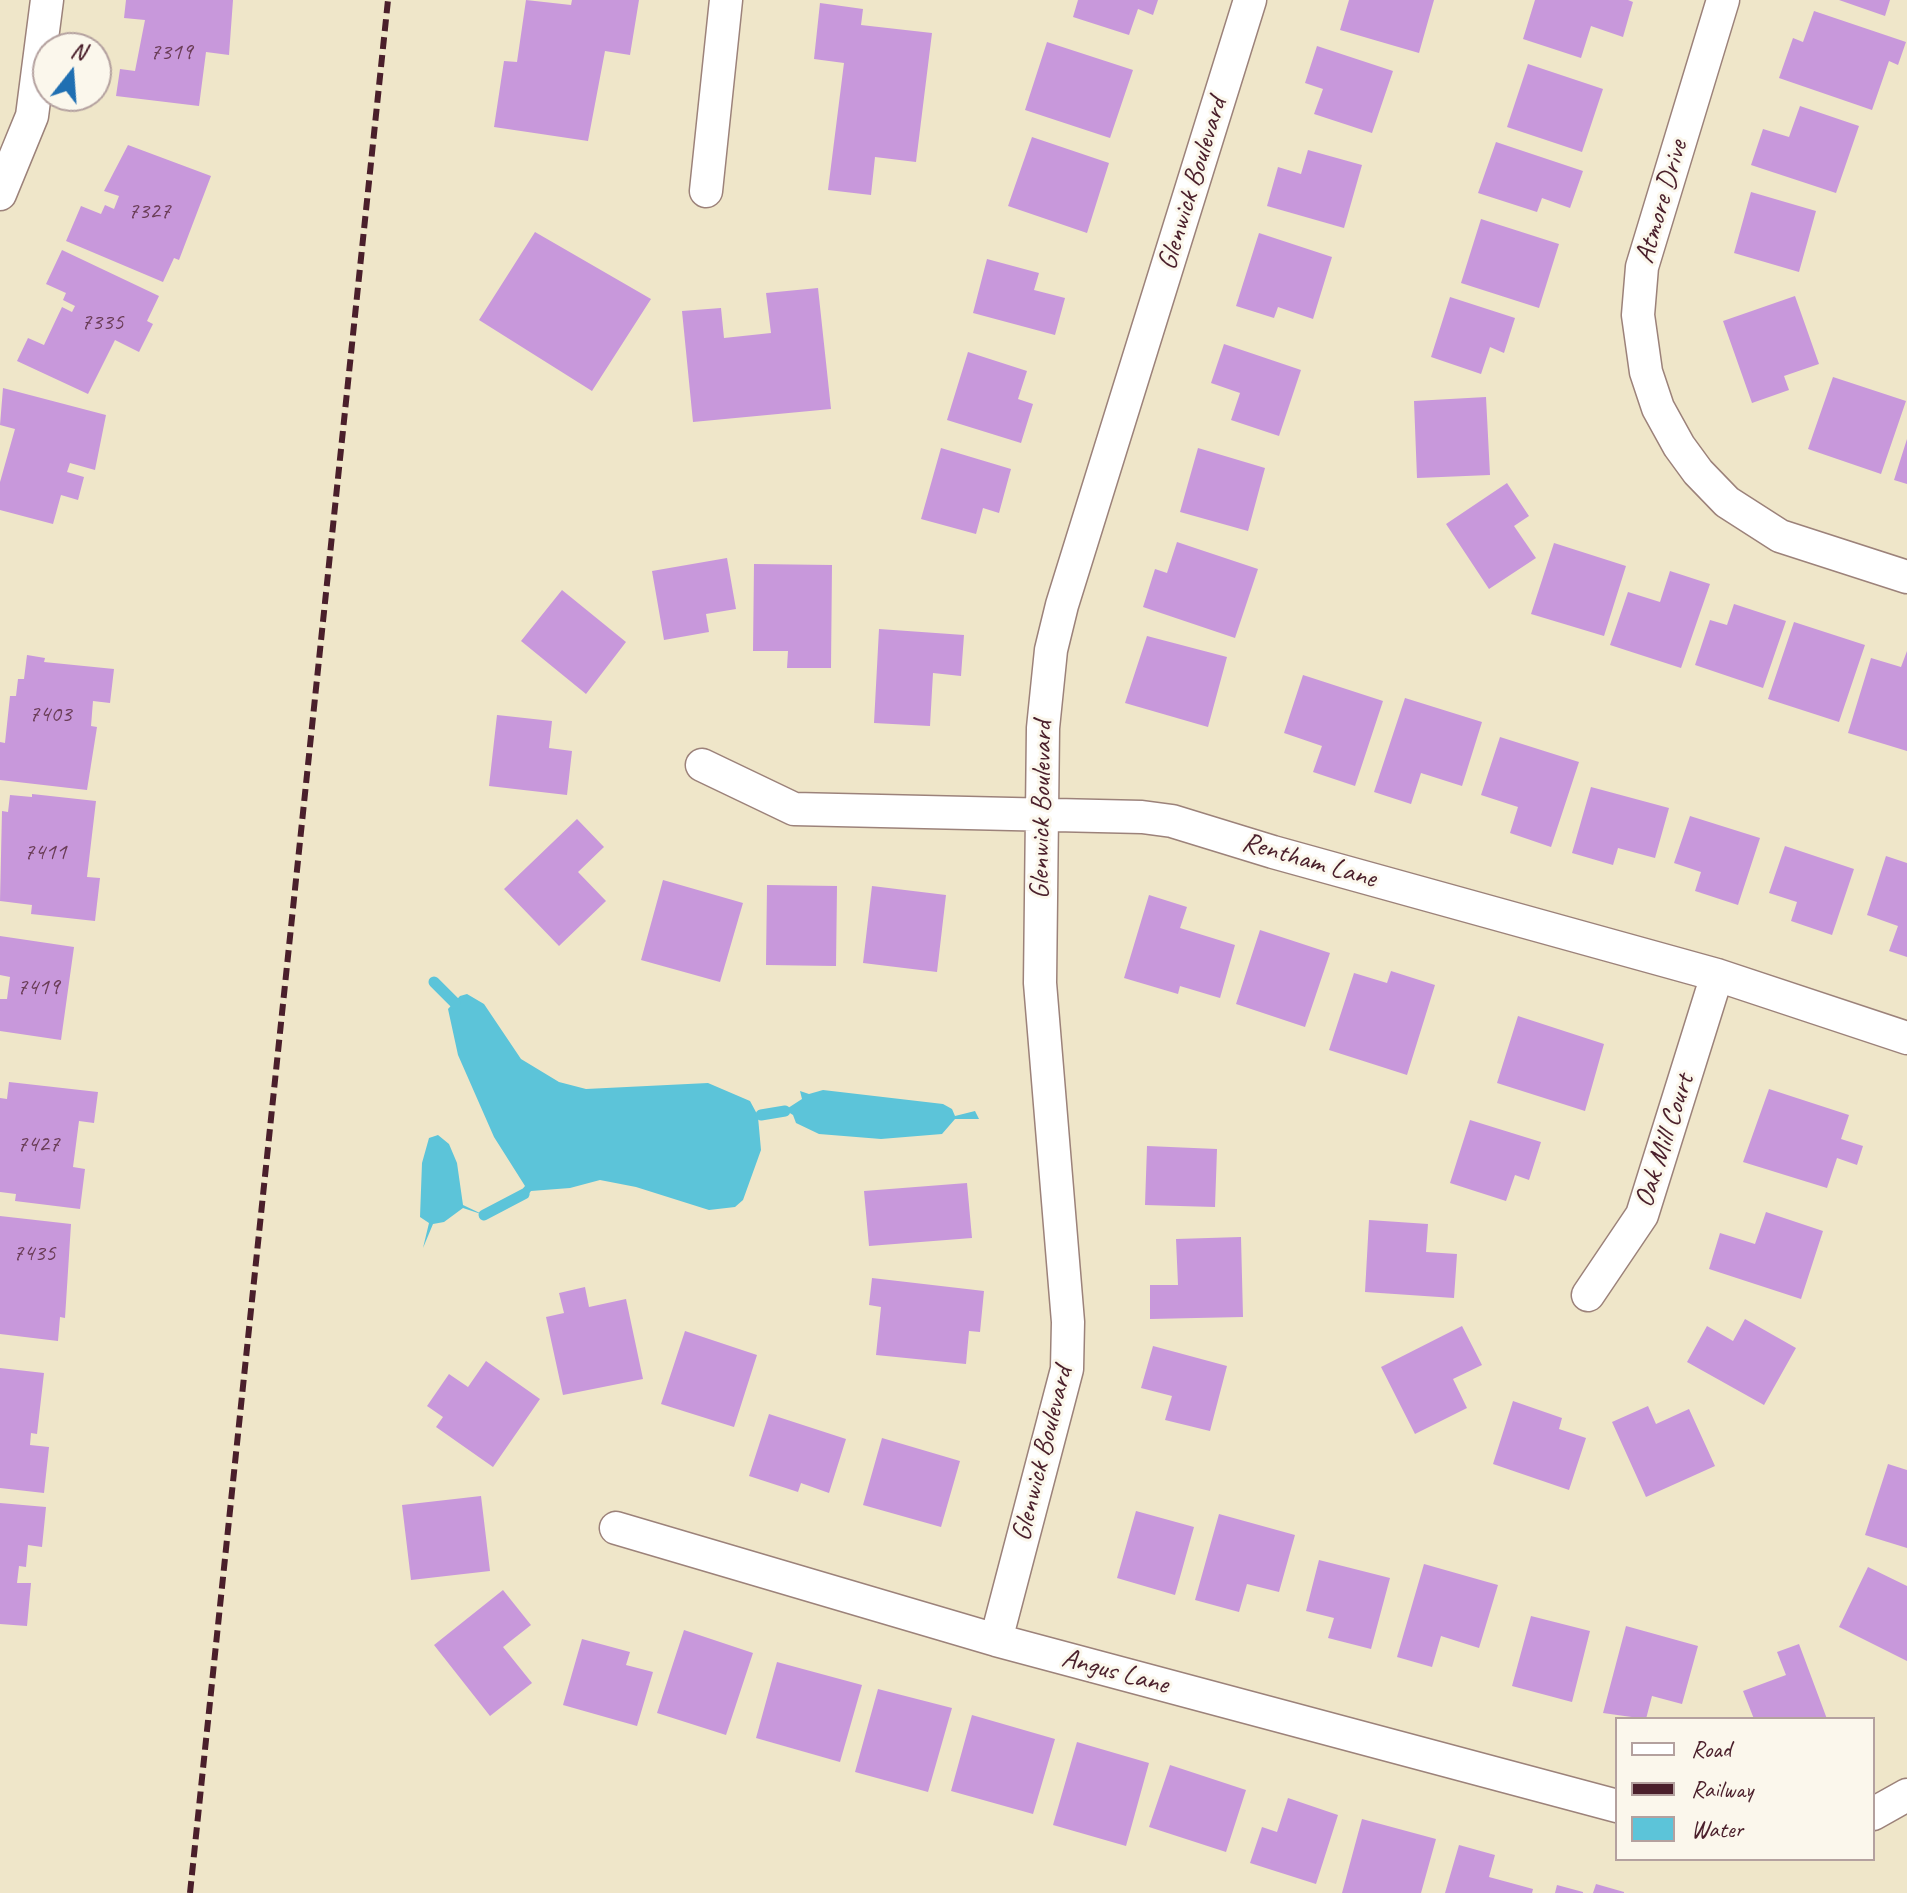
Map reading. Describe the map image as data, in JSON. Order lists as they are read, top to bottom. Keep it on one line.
{"streets":{"street":["Glenwick Boulevard","Atmore Drive","Rentham Lane","Oak Mill Court","Angus Lane"]},"crossings":[["Glenwick Boulevard","Rentham Lane"],["Glenwick Boulevard","Angus Lane"],["Rentham Lane","Oak Mill Court"]],"house_numbers":["7319","7327","7335","7403","7411","7419","7427","7435"],"legend":["Road","Railway","Water"],"north":"top"}
